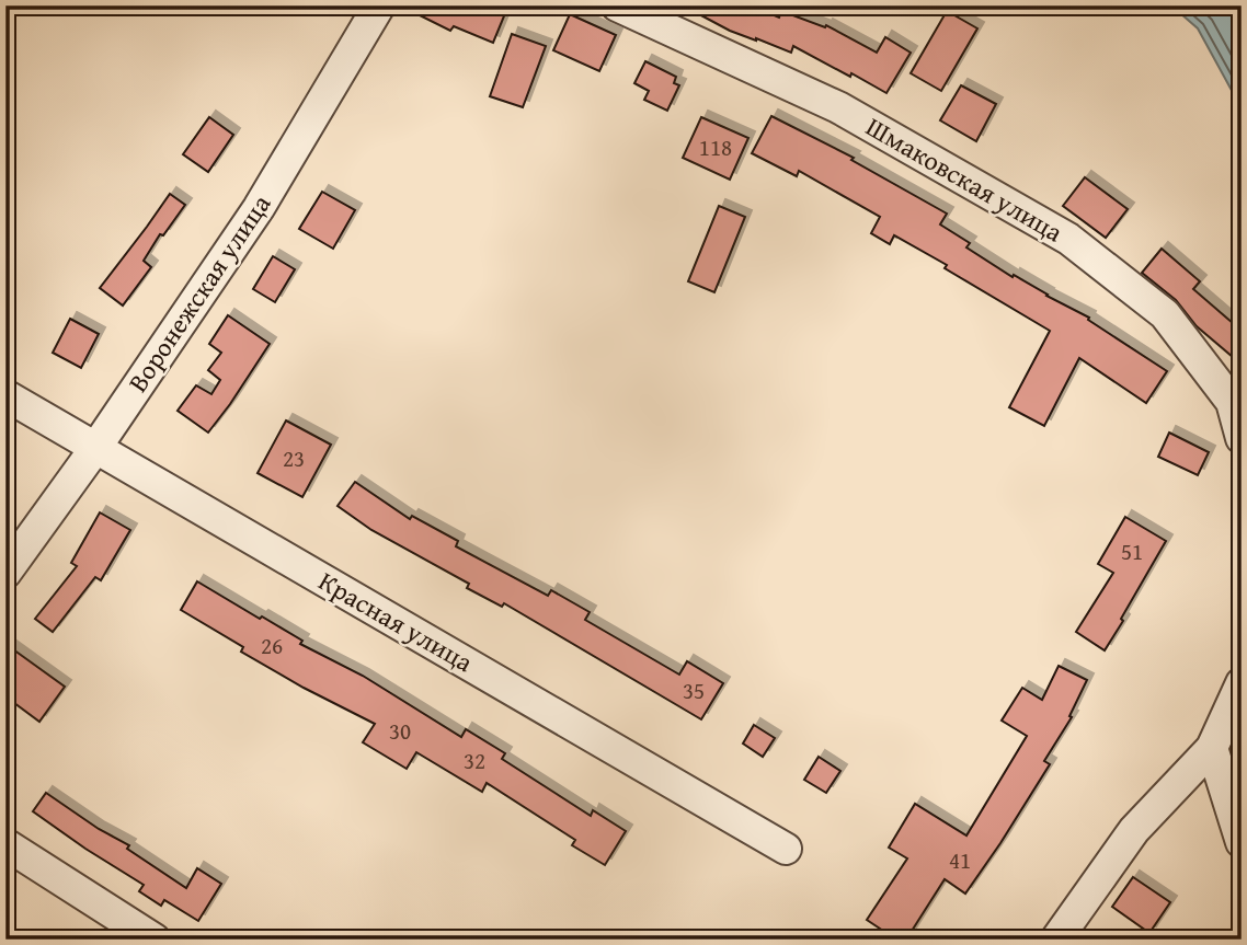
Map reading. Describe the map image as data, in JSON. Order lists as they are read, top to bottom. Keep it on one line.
{"streets":{"street":["Шмаковская улица","Воронежская улица","Красная улица"]},"crossings":[["Воронежская улица","Красная улица"]],"house_numbers":["118","23","51","26","35","30","32","41"]}
